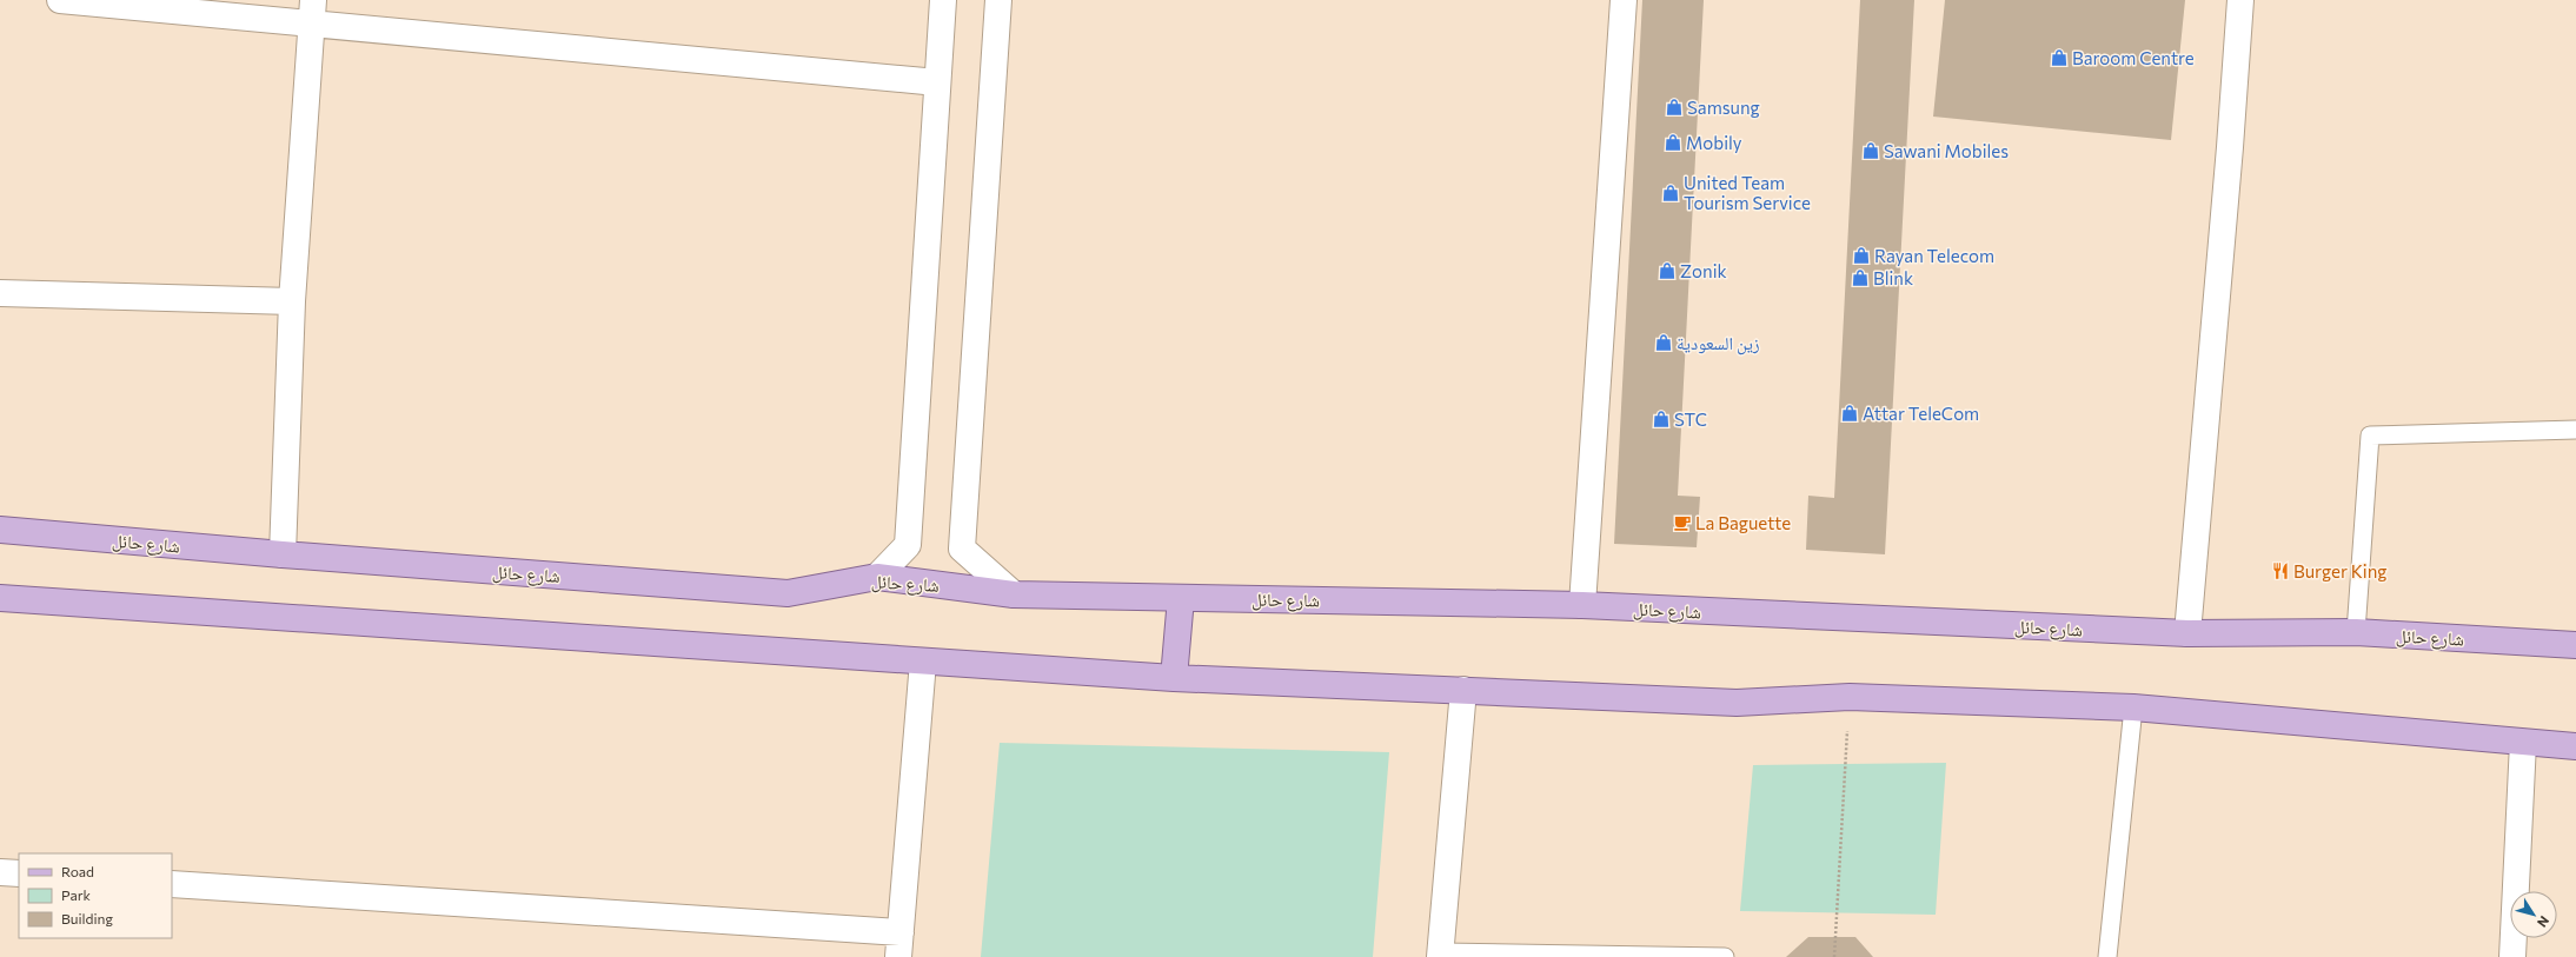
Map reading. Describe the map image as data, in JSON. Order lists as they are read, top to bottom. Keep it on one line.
{"streets":{"main road":["شارع حائل"]},"places":{"shop":["Baroom Centre","Samsung","Mobily","Sawani Mobiles","United Team Tourism Service","Rayan Telecom","Zonik","Blink","زين السعودية","Attar TeleCom","STC"],"cafe":["La Baguette"],"restaurant":["Burger King"]},"legend":["Road","Park","Building"],"north":"bottom right"}
